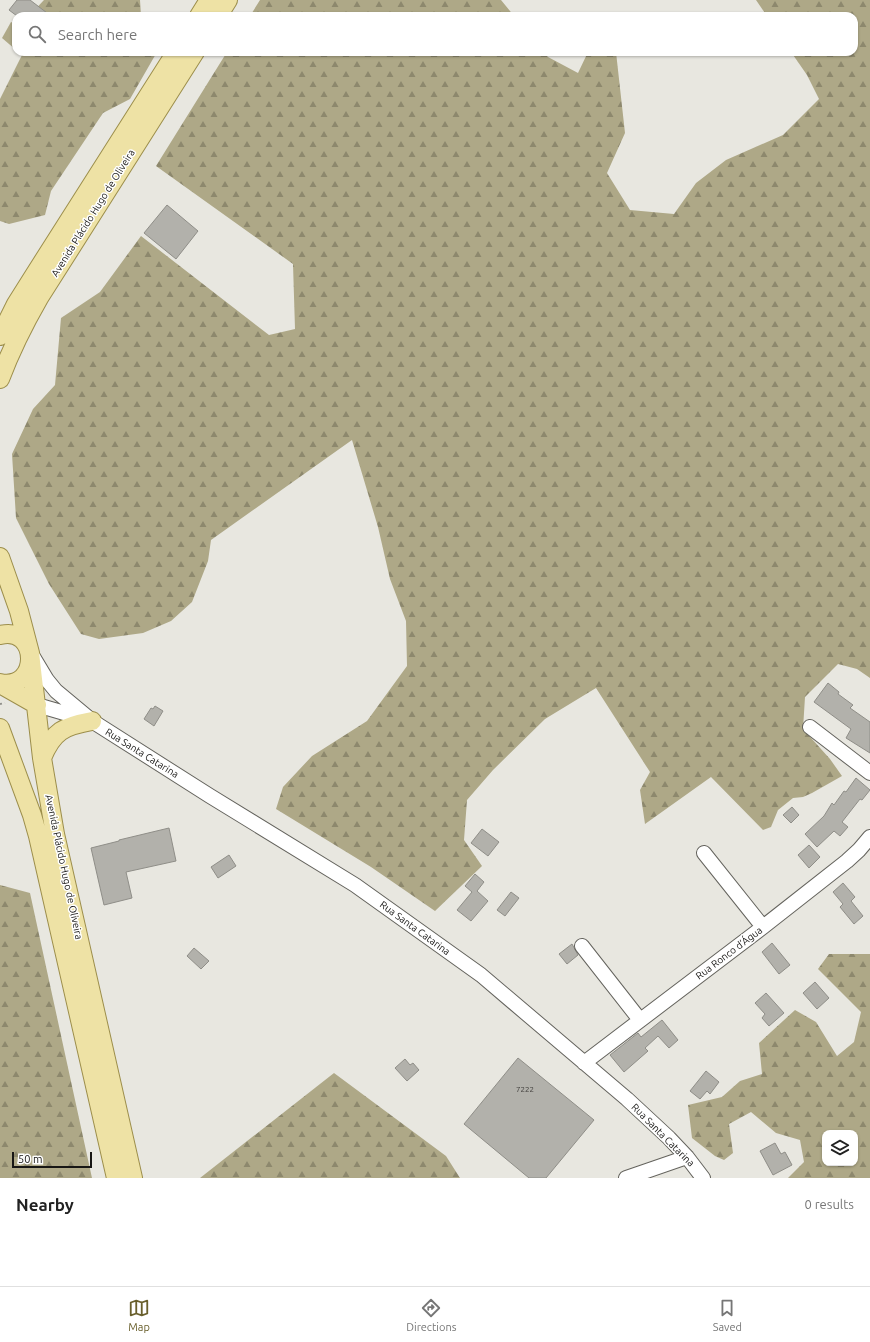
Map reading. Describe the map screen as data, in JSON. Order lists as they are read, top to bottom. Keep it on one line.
{"streets":{"main road":["Avenida Plácido Hugo de Oliveira","Rua Santa Catarina"],"street":["Rua Ronco d’Água"]},"crossings":[["Avenida Plácido Hugo de Oliveira","Rua Santa Catarina"],["Rua Santa Catarina","Rua Ronco d’Água"]],"house_numbers":["7222"],"scale_bar":"50 m","page":{"search":"Search here","scale":"50 m","heading":["Nearby","0 results"],"nav":["Map","Directions","Saved"]}}
